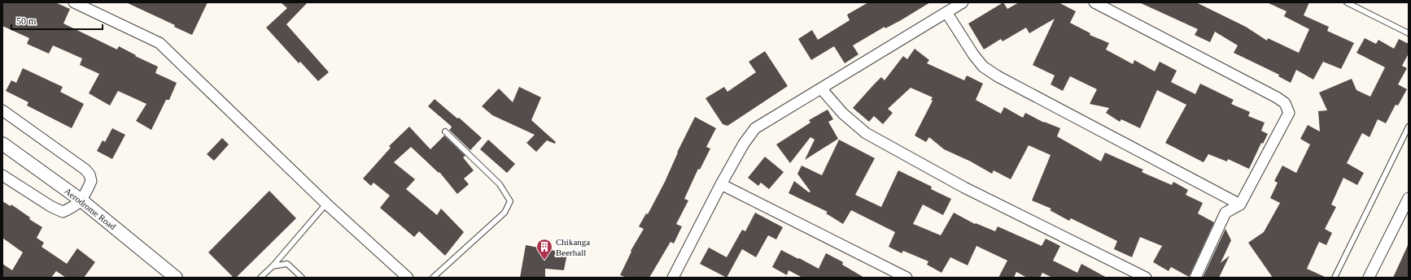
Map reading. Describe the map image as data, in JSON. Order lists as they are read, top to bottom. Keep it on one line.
{"streets":{"street":["Aerodrome Road"]},"places":{"building":["Chikanga Beerhall"]},"scale_bar":"50 m"}
